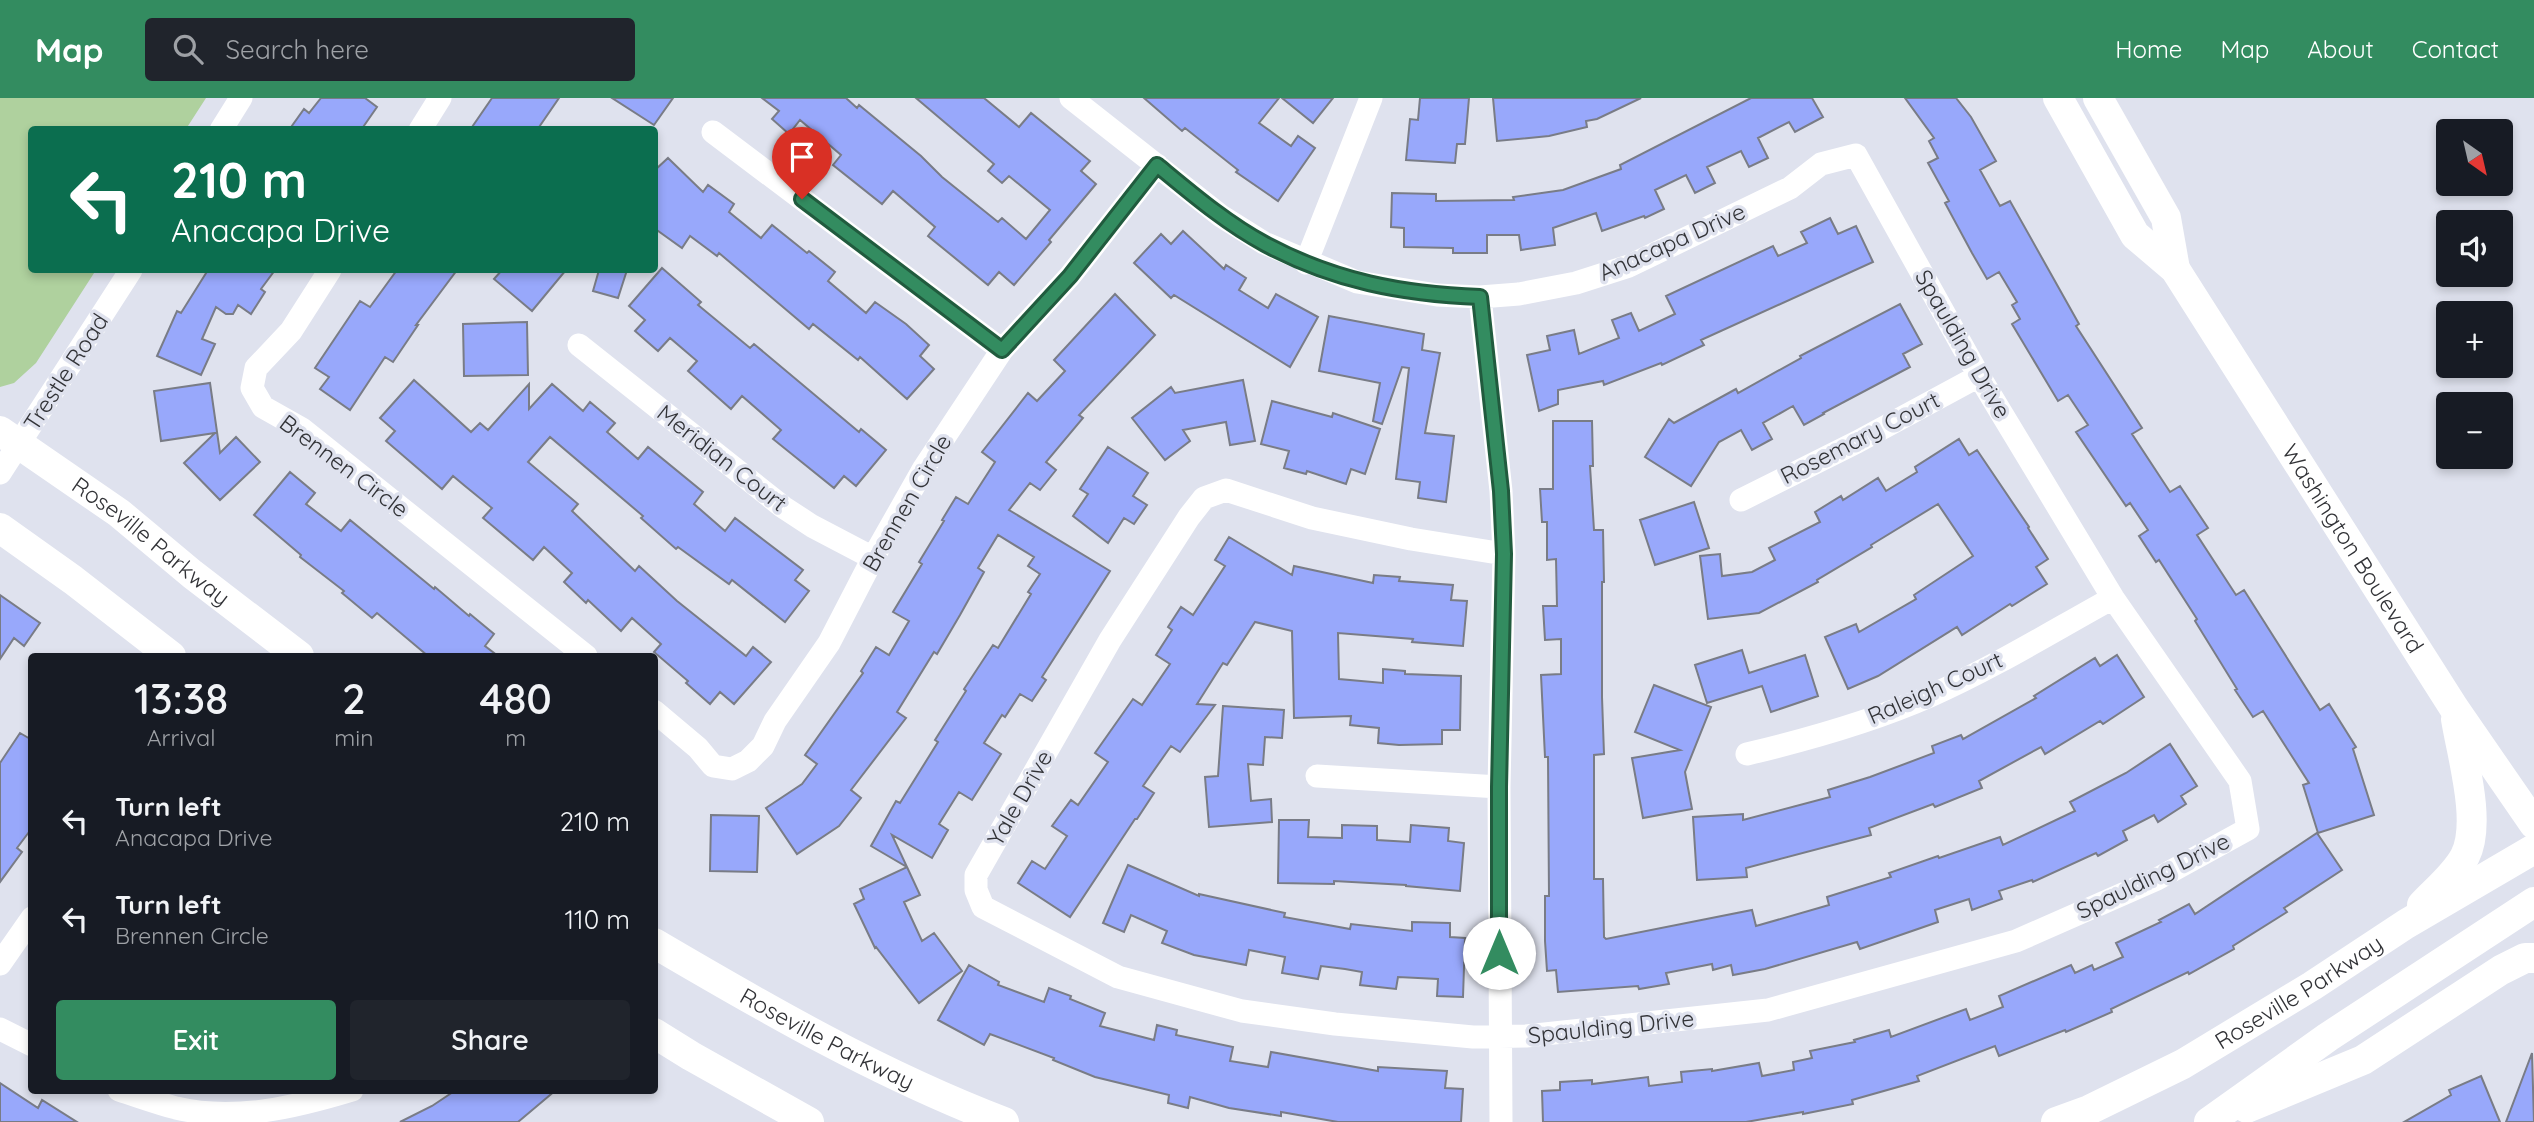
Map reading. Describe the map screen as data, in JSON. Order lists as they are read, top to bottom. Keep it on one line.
{"streets":{"main road":["Roseville Parkway","Washington Boulevard"],"street":["Anacapa Drive","Spaulding Drive","Trestle Road","Rosemary Court","Meridian Court","Brennen Circle","Raleigh Court","Yale Drive"]},"crossings":[["Anacapa Drive","Spaulding Drive"],["Anacapa Drive","Brennen Circle"],["Spaulding Drive","Rosemary Court"],["Spaulding Drive","Raleigh Court"],["Spaulding Drive","Yale Drive"],["Trestle Road","Roseville Parkway"],["Meridian Court","Brennen Circle"]],"north":"bottom right","page":{"header":"Map","search":"Search here","nav":["Home","Map","About","Contact"],"map_buttons":["+","−"],"turn":["210 m","Anacapa Drive"],"eta":["13:38","Arrival","2","min","480","m"],"list":[{"name":"Turn left","note":"Anacapa Drive","value":"210 m"},{"name":"Turn left","note":"Brennen Circle","value":"110 m"}],"buttons":["Exit","Share"]}}
